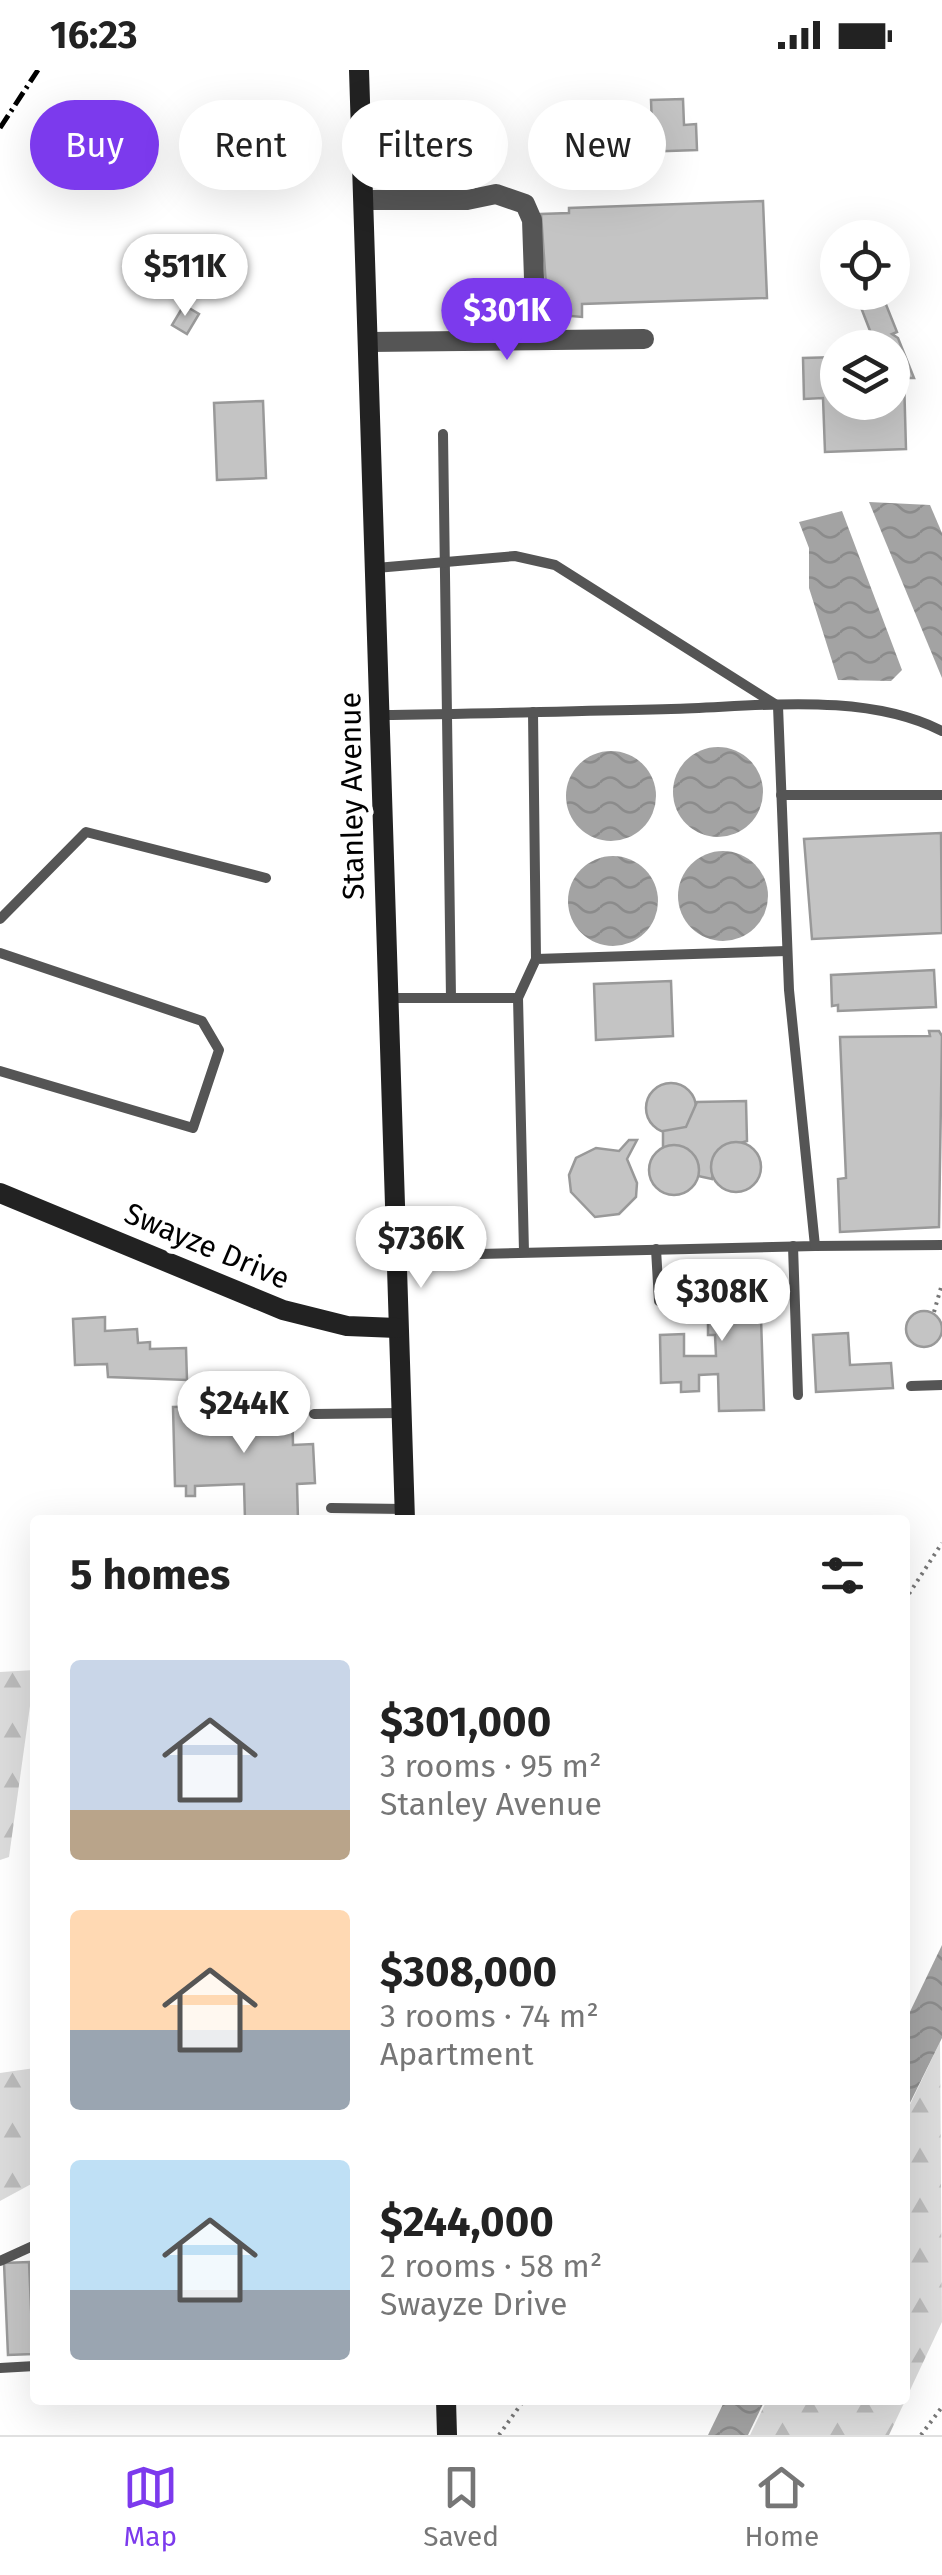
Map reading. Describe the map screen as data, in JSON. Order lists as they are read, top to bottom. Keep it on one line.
{"streets":{"main road":["Stanley Avenue","Swayze Drive"]},"crossings":[["Stanley Avenue","Swayze Drive"]],"page":{"status":"16:23","chip":["Buy","Rent","Filters","New"],"price":["$511K","$301K","$736K","$308K","$244K"],"heading":"5 homes","list":[{"name":"$301,000","note":"3 rooms · 95 m² · Stanley Avenue"},{"name":"$308,000","note":"3 rooms · 74 m² · Apartment"},{"name":"$244,000","note":"2 rooms · 58 m² · Swayze Drive"}],"tabs":["Map","Saved","Home"]}}
